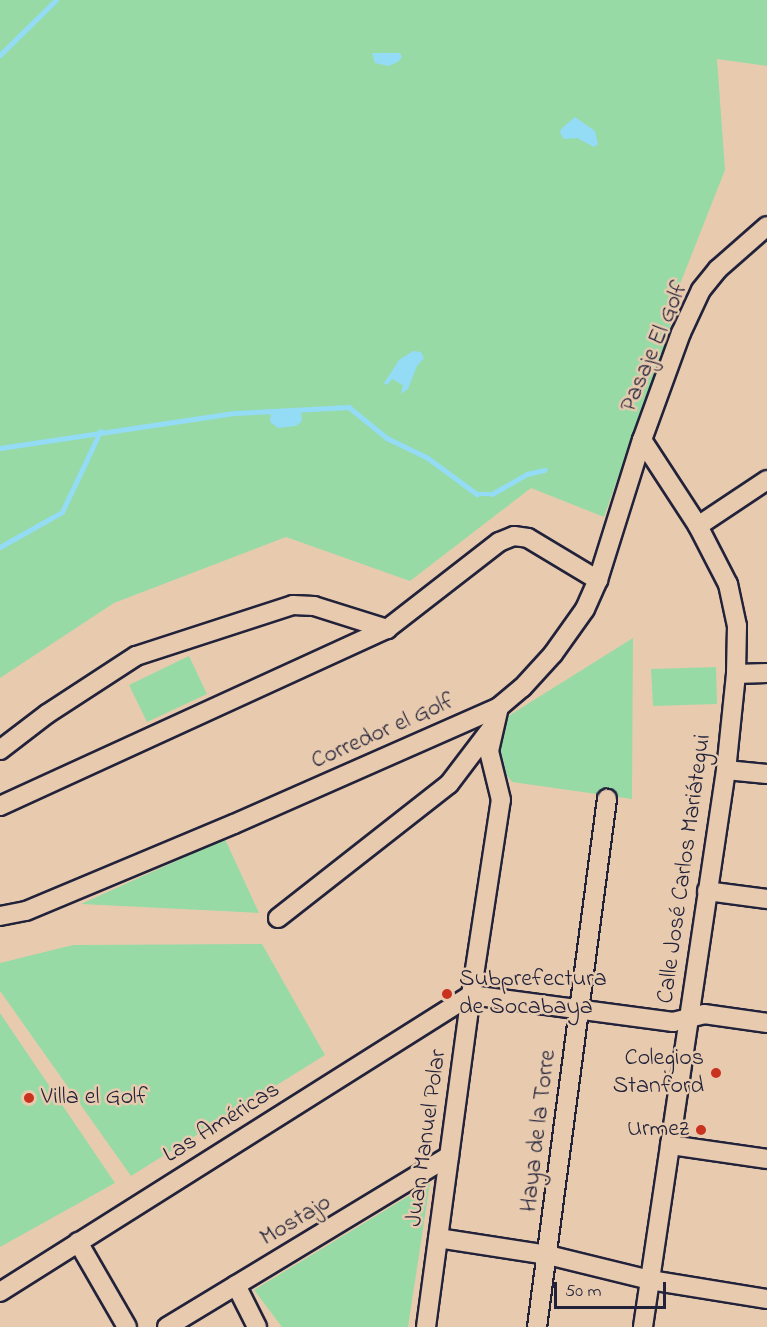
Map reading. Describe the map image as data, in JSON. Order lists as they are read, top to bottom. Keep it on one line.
{"streets":{"street":["Pasaje El Golf","Corredor el Golf","Calle José Carlos Mariátegui","Las Américas","Haya de la Torre","Juan Manuel Polar","Mostajo"]},"crossings":[["Pasaje El Golf","Corredor el Golf"],["Pasaje El Golf","Calle José Carlos Mariátegui"],["Corredor el Golf","Calle José Carlos Mariátegui"],["Corredor el Golf","Juan Manuel Polar"],["Las Américas","Juan Manuel Polar"],["Juan Manuel Polar","Mostajo"]],"places":["Subprefectura de Socabaya","Colegios Stanford","Villa el Golf","Urmez"],"scale_bar":"50 m"}
